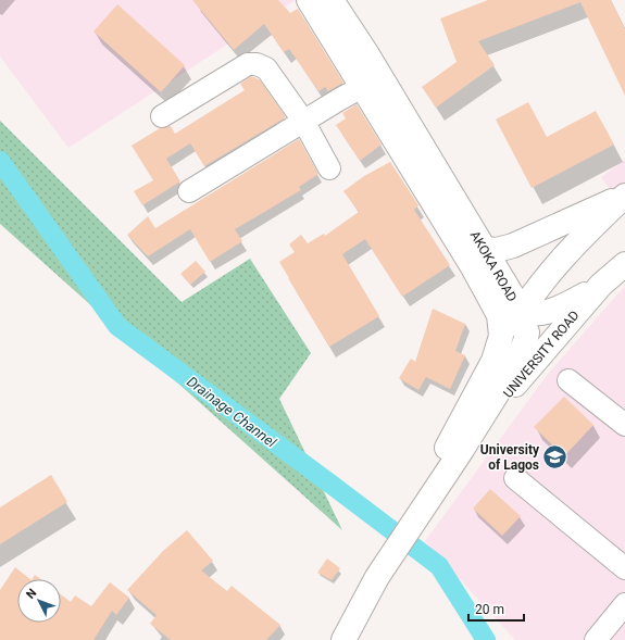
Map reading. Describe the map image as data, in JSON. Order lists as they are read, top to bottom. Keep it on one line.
{"streets":{"main road":["AKOKA ROAD","UNIVERSITY ROAD"]},"crossings":[["AKOKA ROAD","UNIVERSITY ROAD"]],"water":["Drainage Channel"],"places":{"school or university":["University of Lagos"]},"scale_bar":"20 m","north":"top left"}
